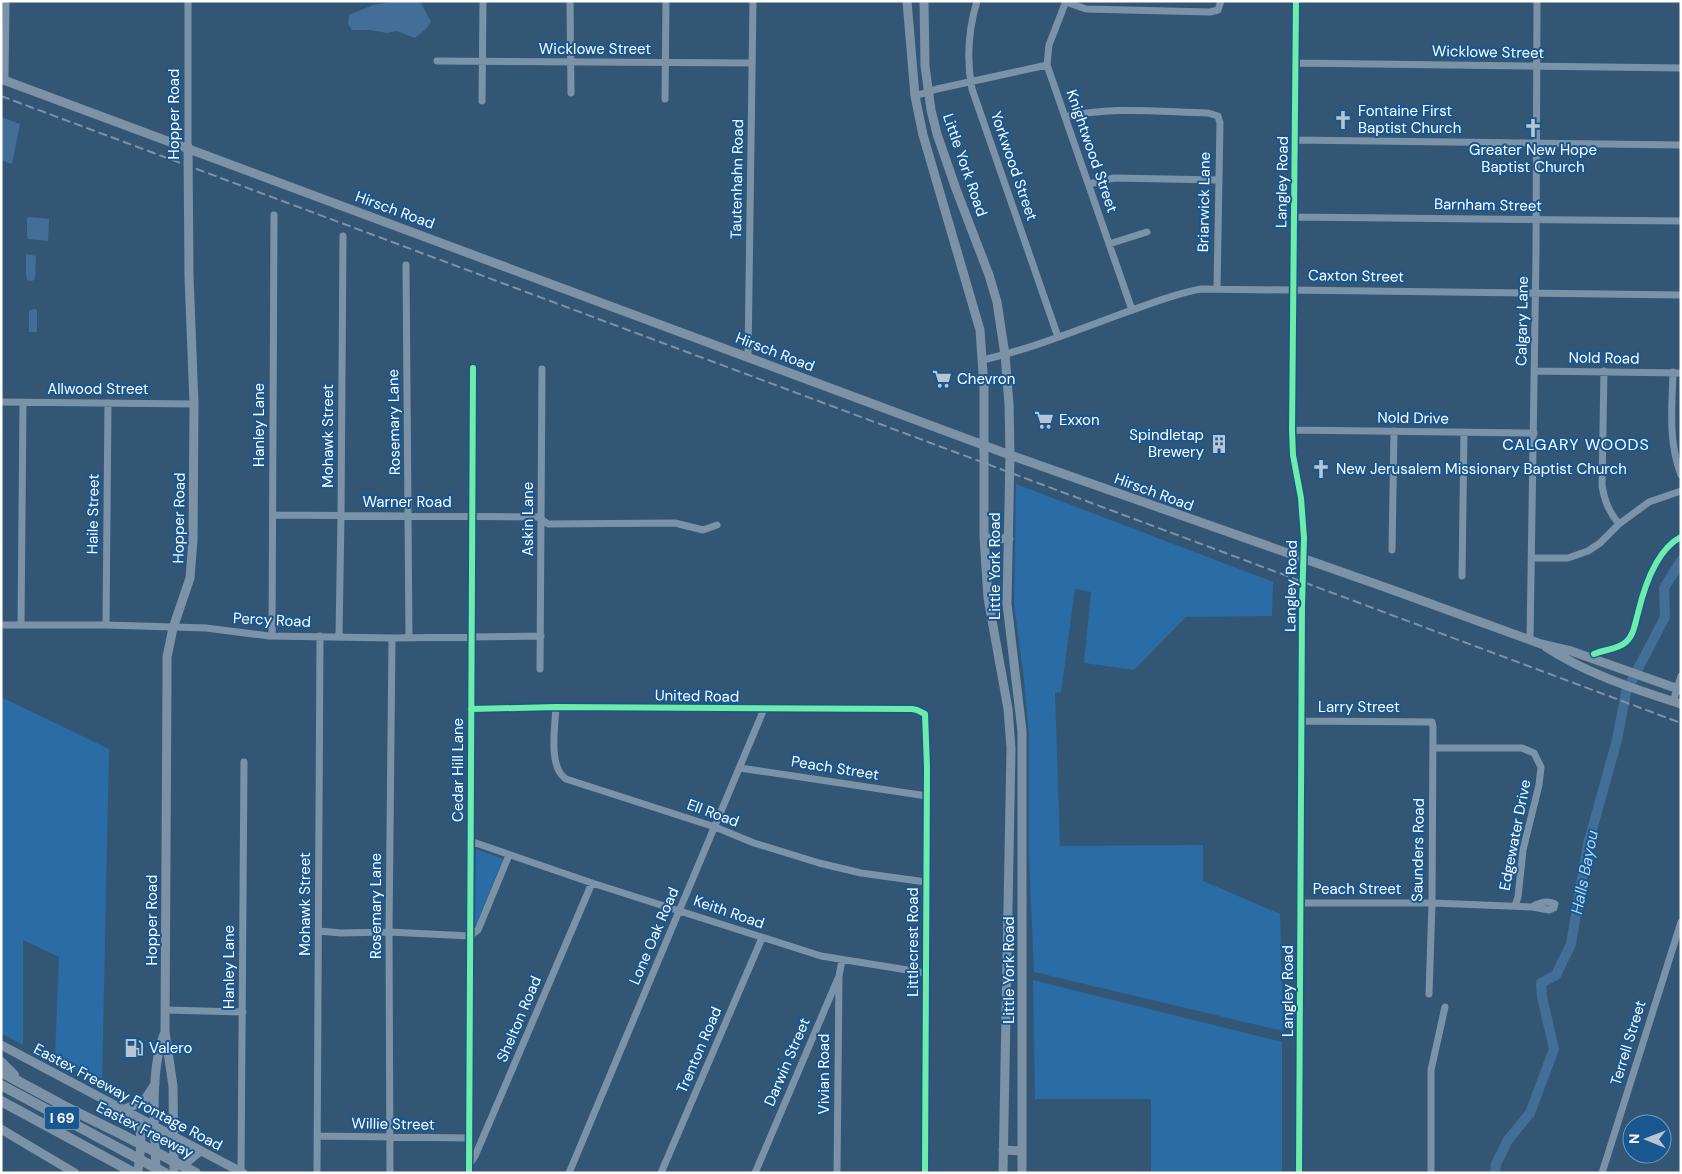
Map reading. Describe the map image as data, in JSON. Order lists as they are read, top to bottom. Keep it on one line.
{"streets":{"highway":["I 69","Eastex Freeway"],"main road":["Hopper Road","Little York Road","Hirsch Road","Eastex Freeway Frontage Road"],"street":["Wicklowe Street","Knightwood Street","Yorkwood Street","Tautenhahn Road","Langley Road","Briarwick Lane","Barnham Street","Caxton Street","Calgary Lane","Nold Road","Allwood Street","Nold Drive","Rosemary Lane","Hanley Lane","Mohawk Street","Warner Road","Haile Street","Askin Lane","Percy Road","United Road","Larry Street","Peach Street","Cedar Hill Lane","Ell Road","Edgewater Drive","Saunders Road","Keith Road","Lone Oak Road","Littlecrest Road","Shelton Road","Terrell Street","Trenton Road","Darwin Street","Vivian Road","Willie Street"]},"crossings":[["Wicklowe Street","Tautenhahn Road"],["Wicklowe Street","Langley Road"],["Wicklowe Street","Calgary Lane"],["Hopper Road","Hirsch Road"],["Hopper Road","Allwood Street"],["Hopper Road","Percy Road"],["Hopper Road","Eastex Freeway Frontage Road"],["Knightwood Street","Briarwick Lane"],["Knightwood Street","Caxton Street"],["Little York Road","Hirsch Road"],["Little York Road","Caxton Street"],["Yorkwood Street","Caxton Street"],["Tautenhahn Road","Hirsch Road"],["Langley Road","Barnham Street"],["Langley Road","Hirsch Road"],["Langley Road","Caxton Street"],["Langley Road","Nold Drive"],["Langley Road","Larry Street"],["Langley Road","Peach Street"],["Briarwick Lane","Caxton Street"],["Barnham Street","Calgary Lane"],["Hirsch Road","Calgary Lane"],["Caxton Street","Calgary Lane"],["Calgary Lane","Nold Road"],["Calgary Lane","Nold Drive"],["Allwood Street","Haile Street"],["Rosemary Lane","Warner Road"],["Rosemary Lane","Percy Road"],["Rosemary Lane","Willie Street"],["Hanley Lane","Warner Road"],["Hanley Lane","Percy Road"],["Hanley Lane","Eastex Freeway Frontage Road"],["Mohawk Street","Warner Road"],["Mohawk Street","Percy Road"],["Mohawk Street","Willie Street"],["Warner Road","Askin Lane"],["Warner Road","Cedar Hill Lane"],["Haile Street","Percy Road"],["Askin Lane","Percy Road"],["Percy Road","Cedar Hill Lane"],["United Road","Cedar Hill Lane"],["United Road","Ell Road"],["United Road","Lone Oak Road"],["United Road","Littlecrest Road"],["Larry Street","Saunders Road"],["Peach Street","Edgewater Drive"],["Peach Street","Saunders Road"],["Peach Street","Lone Oak Road"],["Peach Street","Littlecrest Road"],["Cedar Hill Lane","Keith Road"],["Cedar Hill Lane","Shelton Road"],["Cedar Hill Lane","Willie Street"],["Ell Road","Lone Oak Road"],["Ell Road","Littlecrest Road"],["Edgewater Drive","Saunders Road"],["Keith Road","Lone Oak Road"],["Keith Road","Littlecrest Road"],["Keith Road","Shelton Road"],["Keith Road","Trenton Road"],["Keith Road","Darwin Street"],["Darwin Street","Vivian Road"]],"districts":["CALGARY WOODS"],"water":["Halls Bayou"],"places":{"church":["Fontaine First Baptist Church","Greater New Hope Baptist Church","New Jerusalem Missionary Baptist Church"],"supermarket":["Chevron","Exxon"],"building":["Spindletap Brewery"],"fuel station":["Valero"]},"north":"left"}
